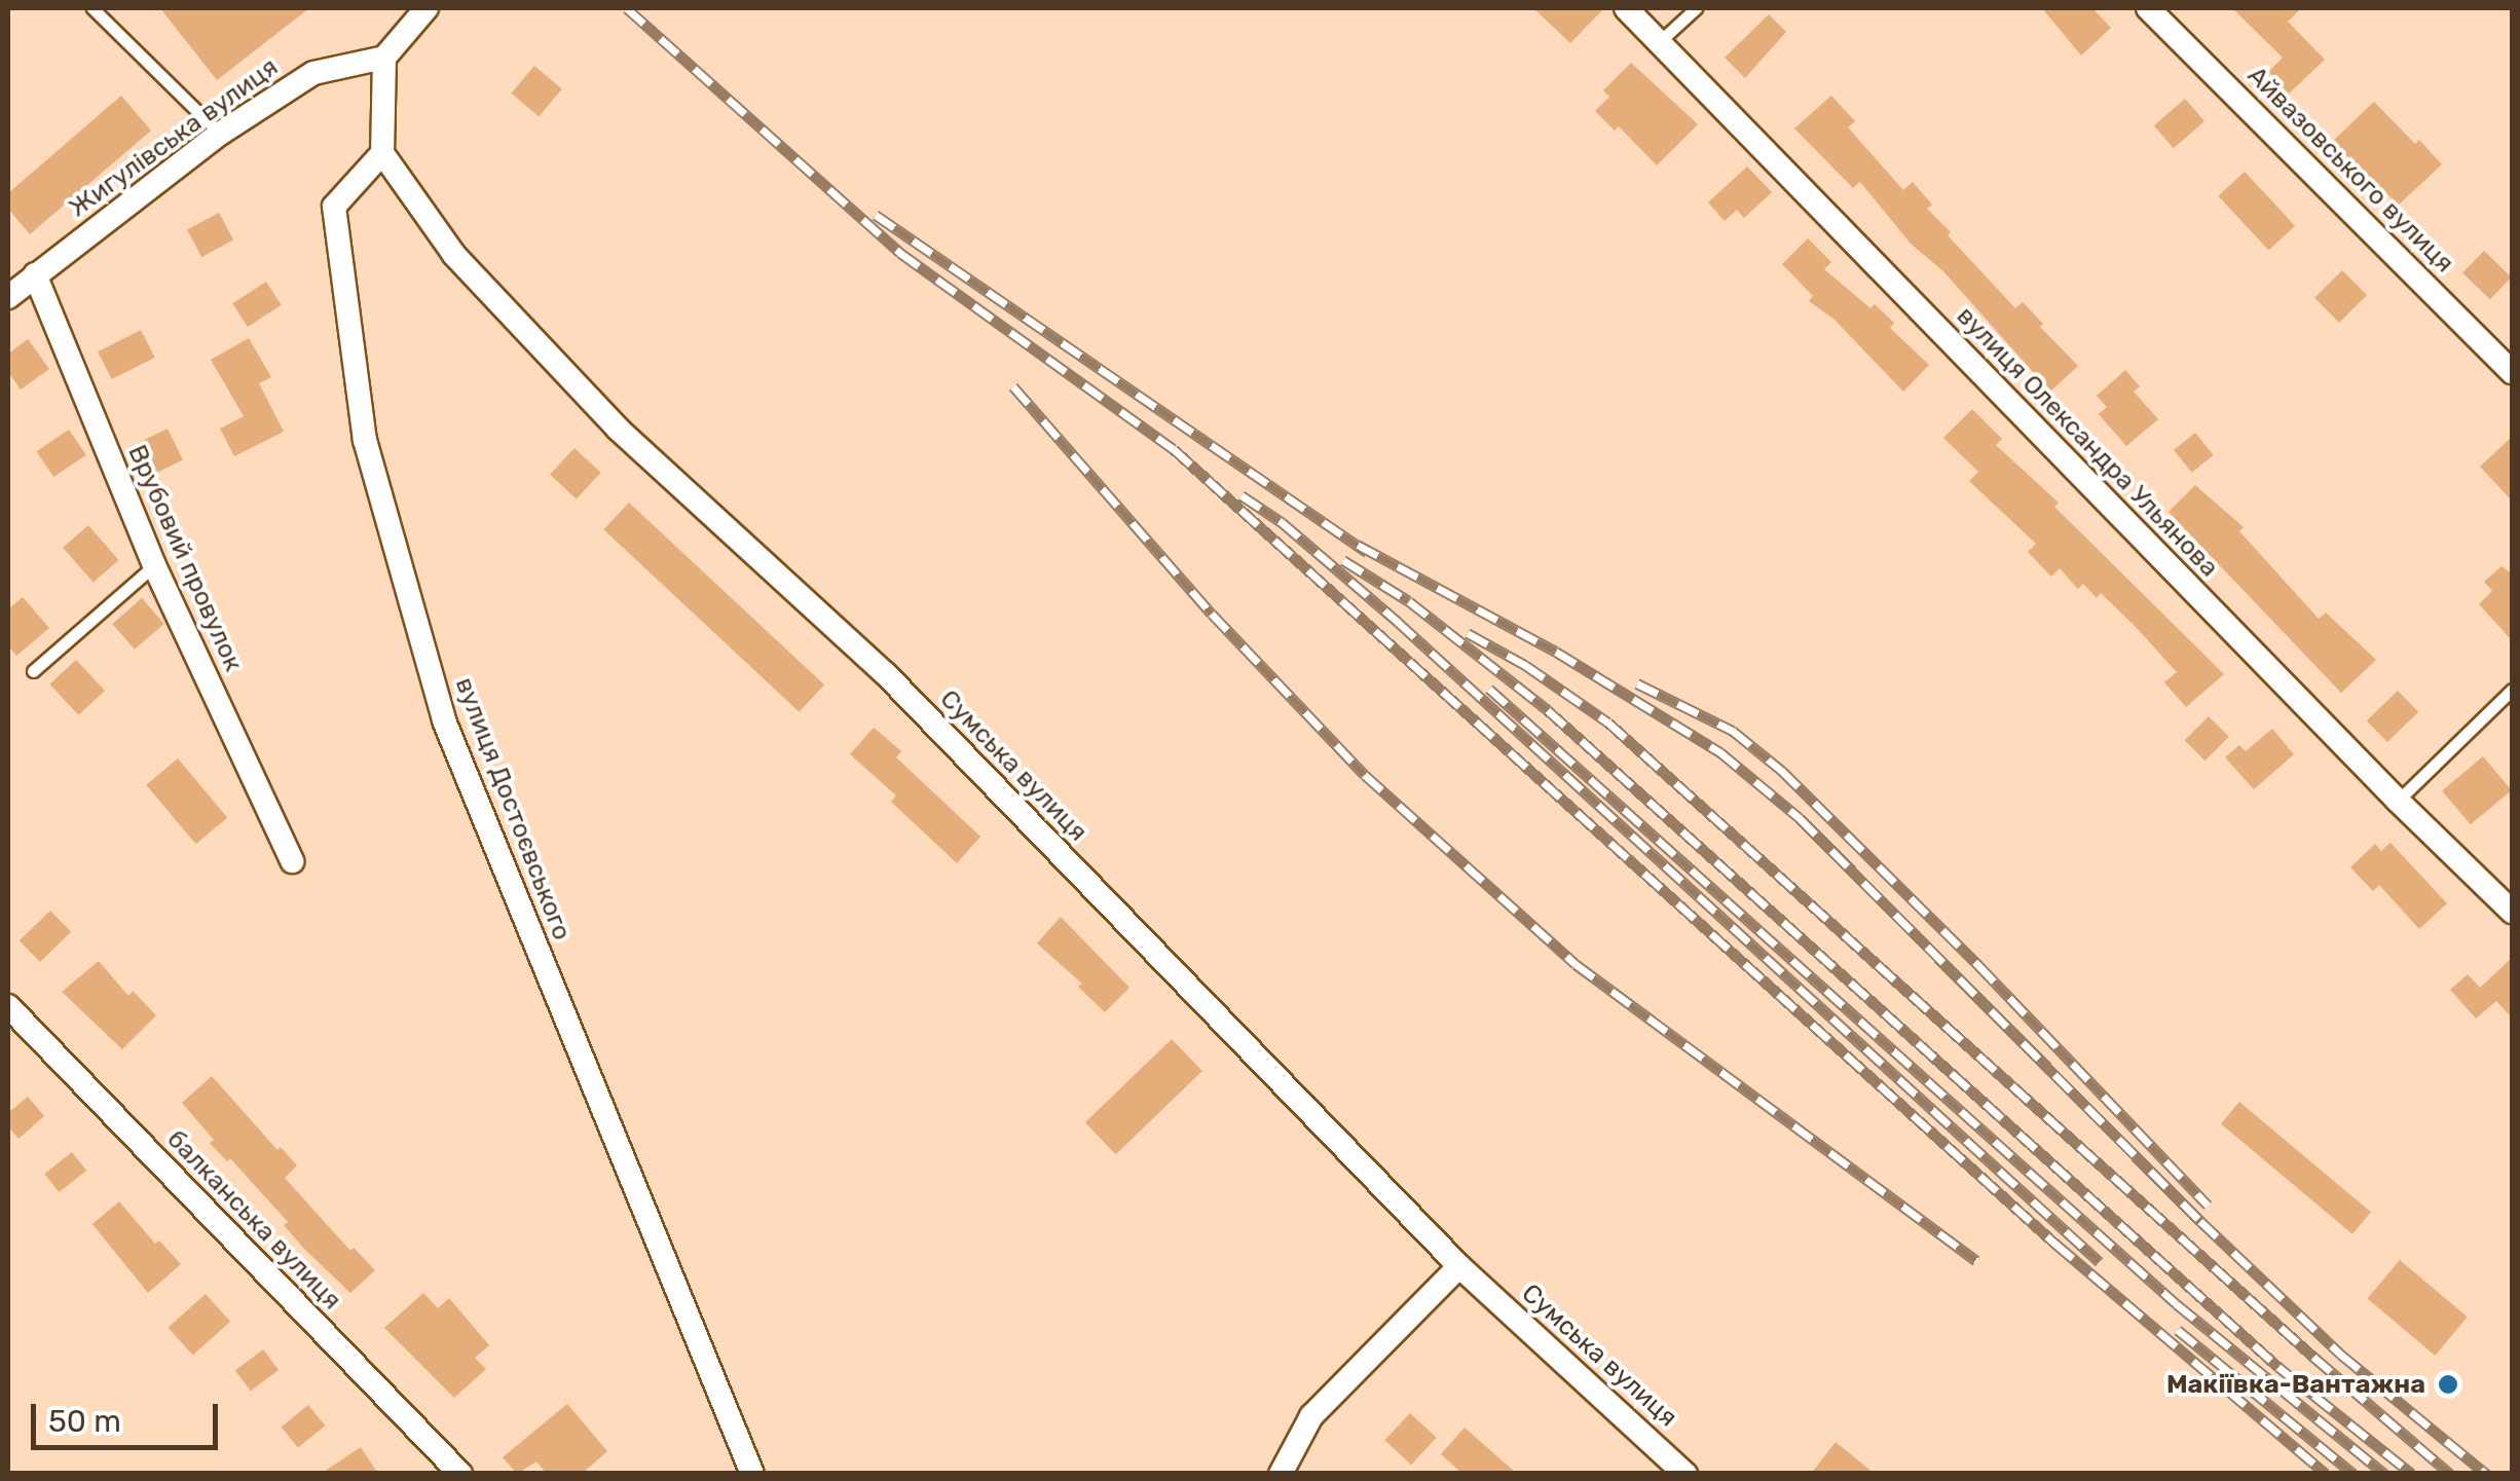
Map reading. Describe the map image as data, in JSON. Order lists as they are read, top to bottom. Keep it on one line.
{"streets":{"street":["Жигулівська вулиця","Айвазовського вулиця","вулиця Олександра Ульянова","Врубовий провулок","Сумська вулиця","вулиця Достоєвського","балканська вулиця"]},"crossings":[["Жигулівська вулиця","Врубовий провулок"],["Сумська вулиця","вулиця Достоєвського"]],"places":["Макіївка-Вантажна"],"scale_bar":"50 m"}
